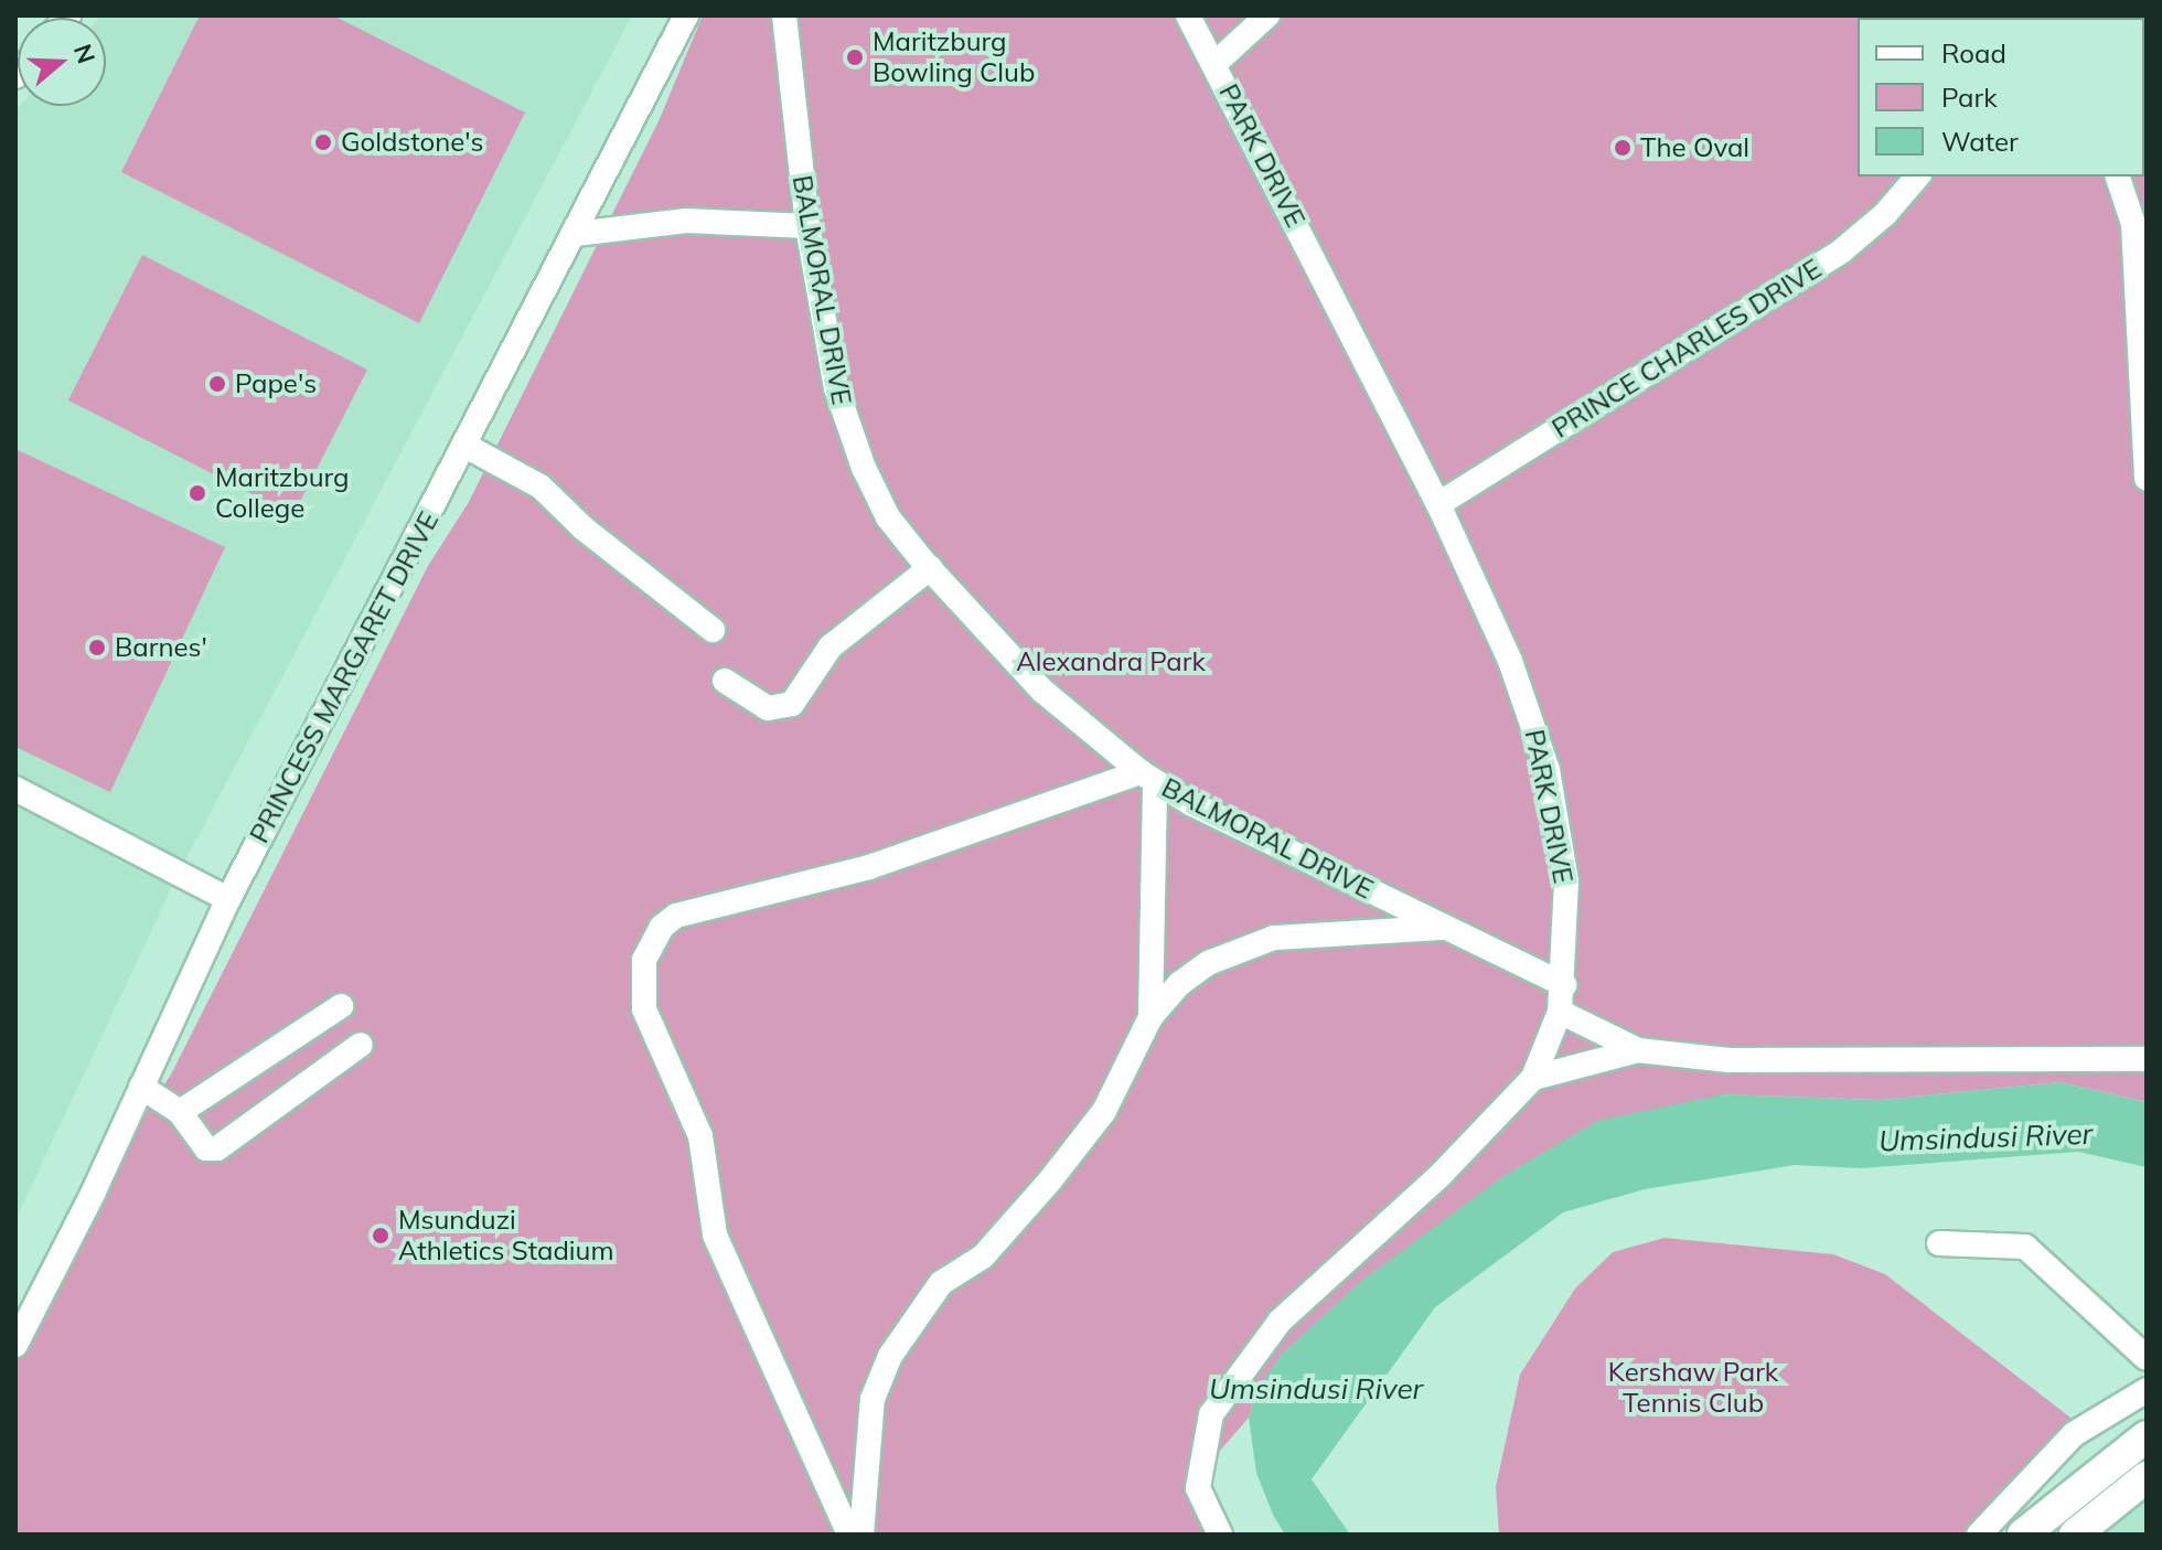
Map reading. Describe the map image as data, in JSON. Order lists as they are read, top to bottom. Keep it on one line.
{"streets":{"street":["PARK DRIVE","BALMORAL DRIVE","PRINCE CHARLES DRIVE","PRINCESS MARGARET DRIVE"]},"crossings":[["PARK DRIVE","BALMORAL DRIVE"],["PARK DRIVE","PRINCE CHARLES DRIVE"]],"water":["Umsindusi River"],"parks":["Alexandra Park","Kershaw Park Tennis Club"],"places":["Maritzburg Bowling Club","Goldstone's","The Oval","Pape's","Maritzburg College","Barnes'","Msunduzi Athletics Stadium"],"legend":["Road","Park","Water"],"north":"right"}
